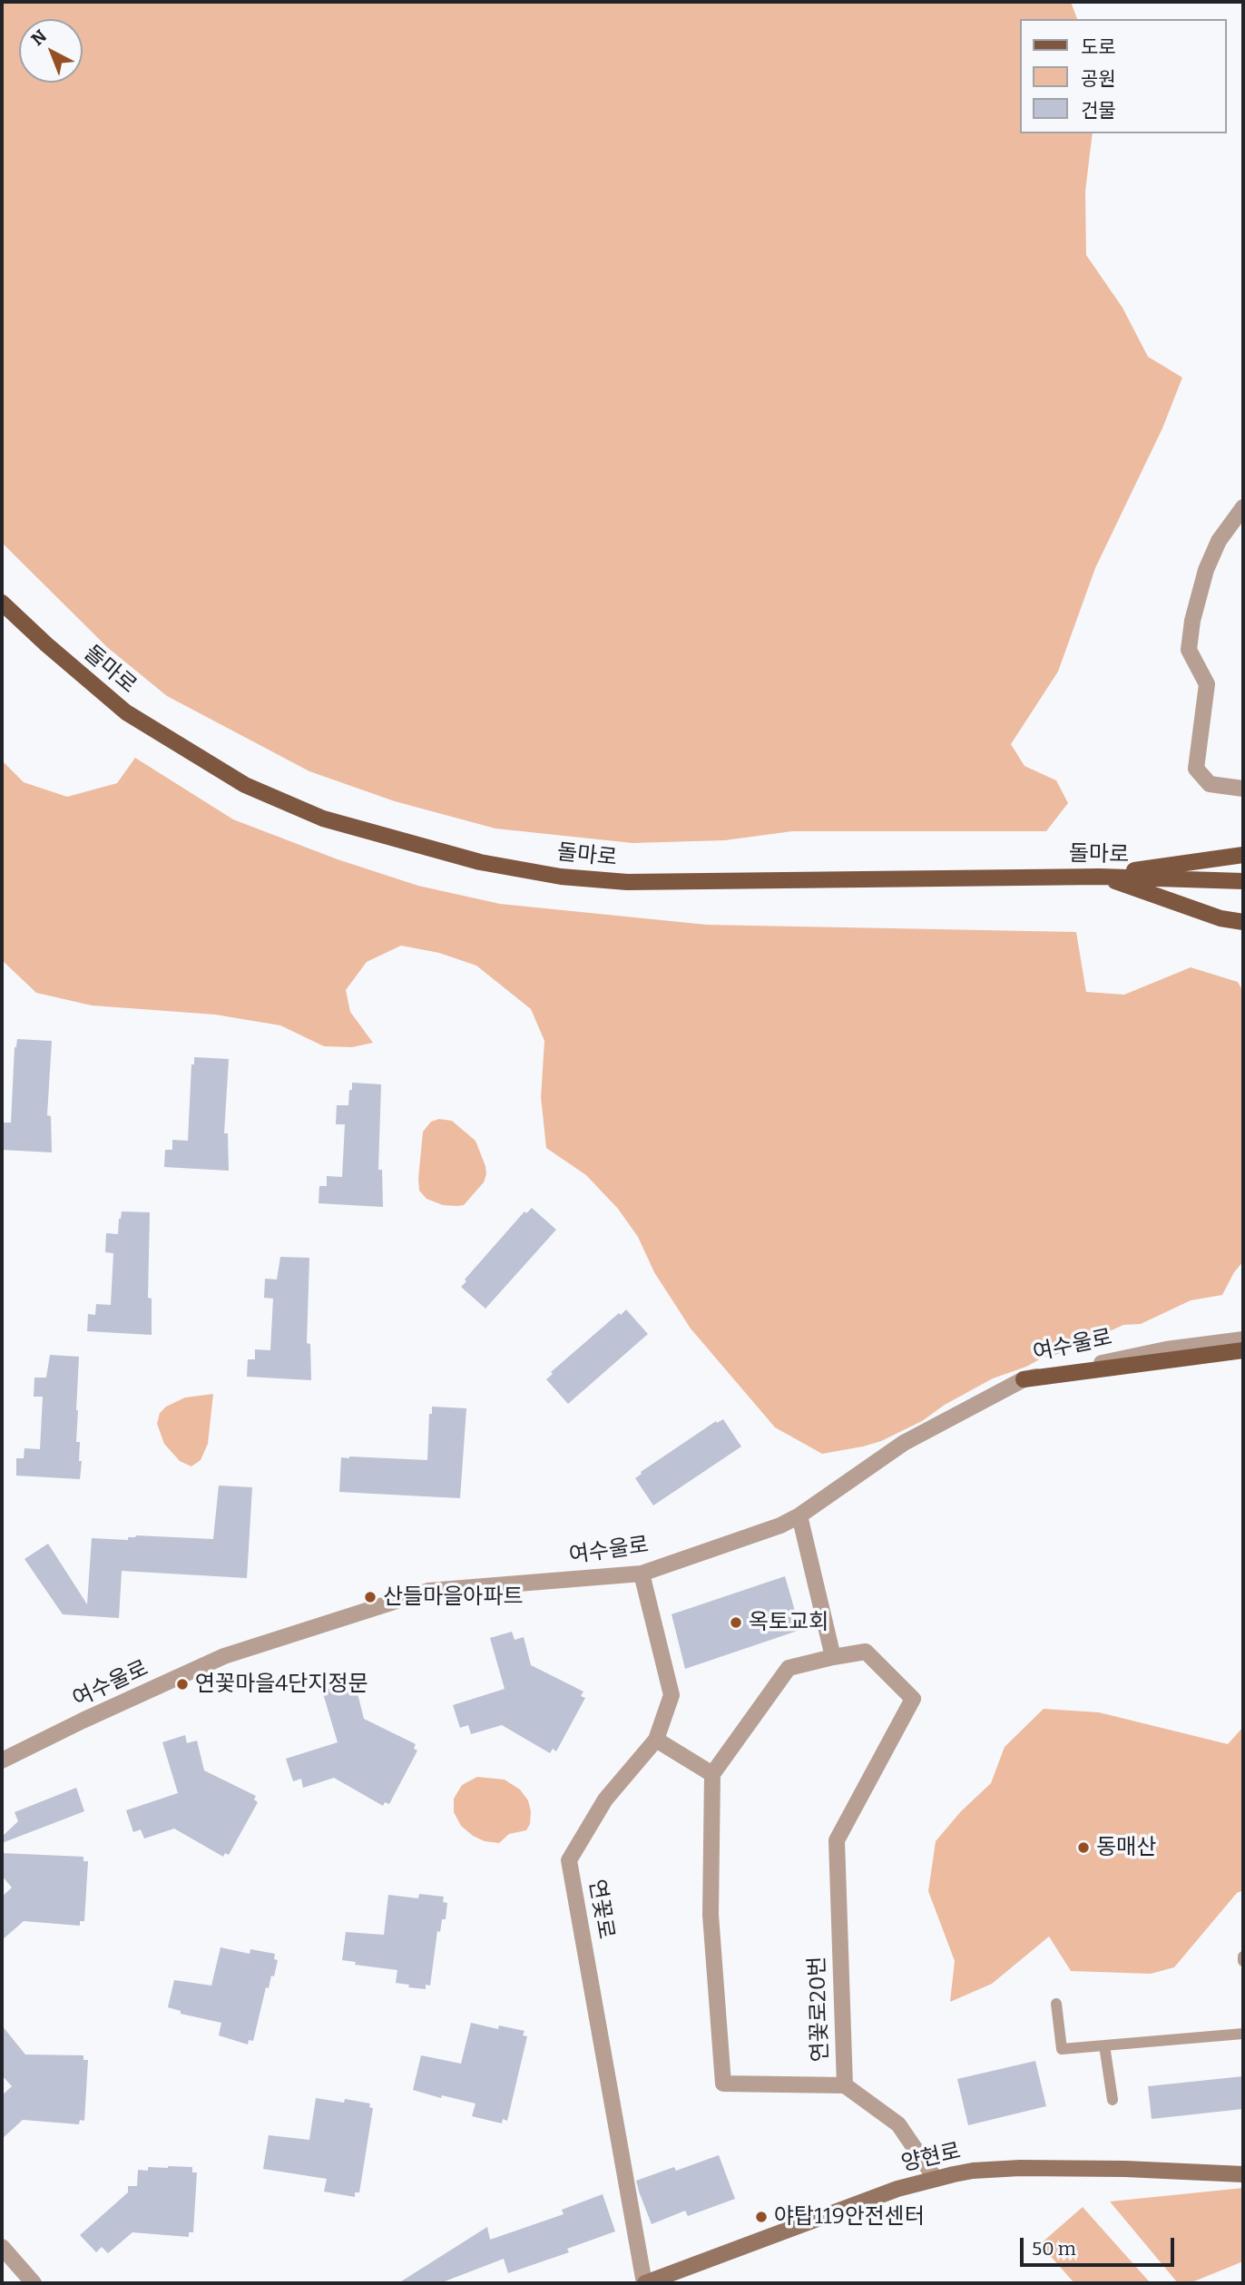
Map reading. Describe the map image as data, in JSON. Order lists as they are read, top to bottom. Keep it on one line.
{"streets":{"main road":["돌마로","양현로"],"street":["여수울로","연꽃로","연꽃로20번"]},"crossings":[["여수울로","연꽃로"],["연꽃로","양현로"]],"places":["산들마을아파트","옥토교회","연꽃마을4단지정문","동매산","야탑119안전센터"],"legend":["도로","공원","건물"],"scale_bar":"50 m","north":"top left"}
